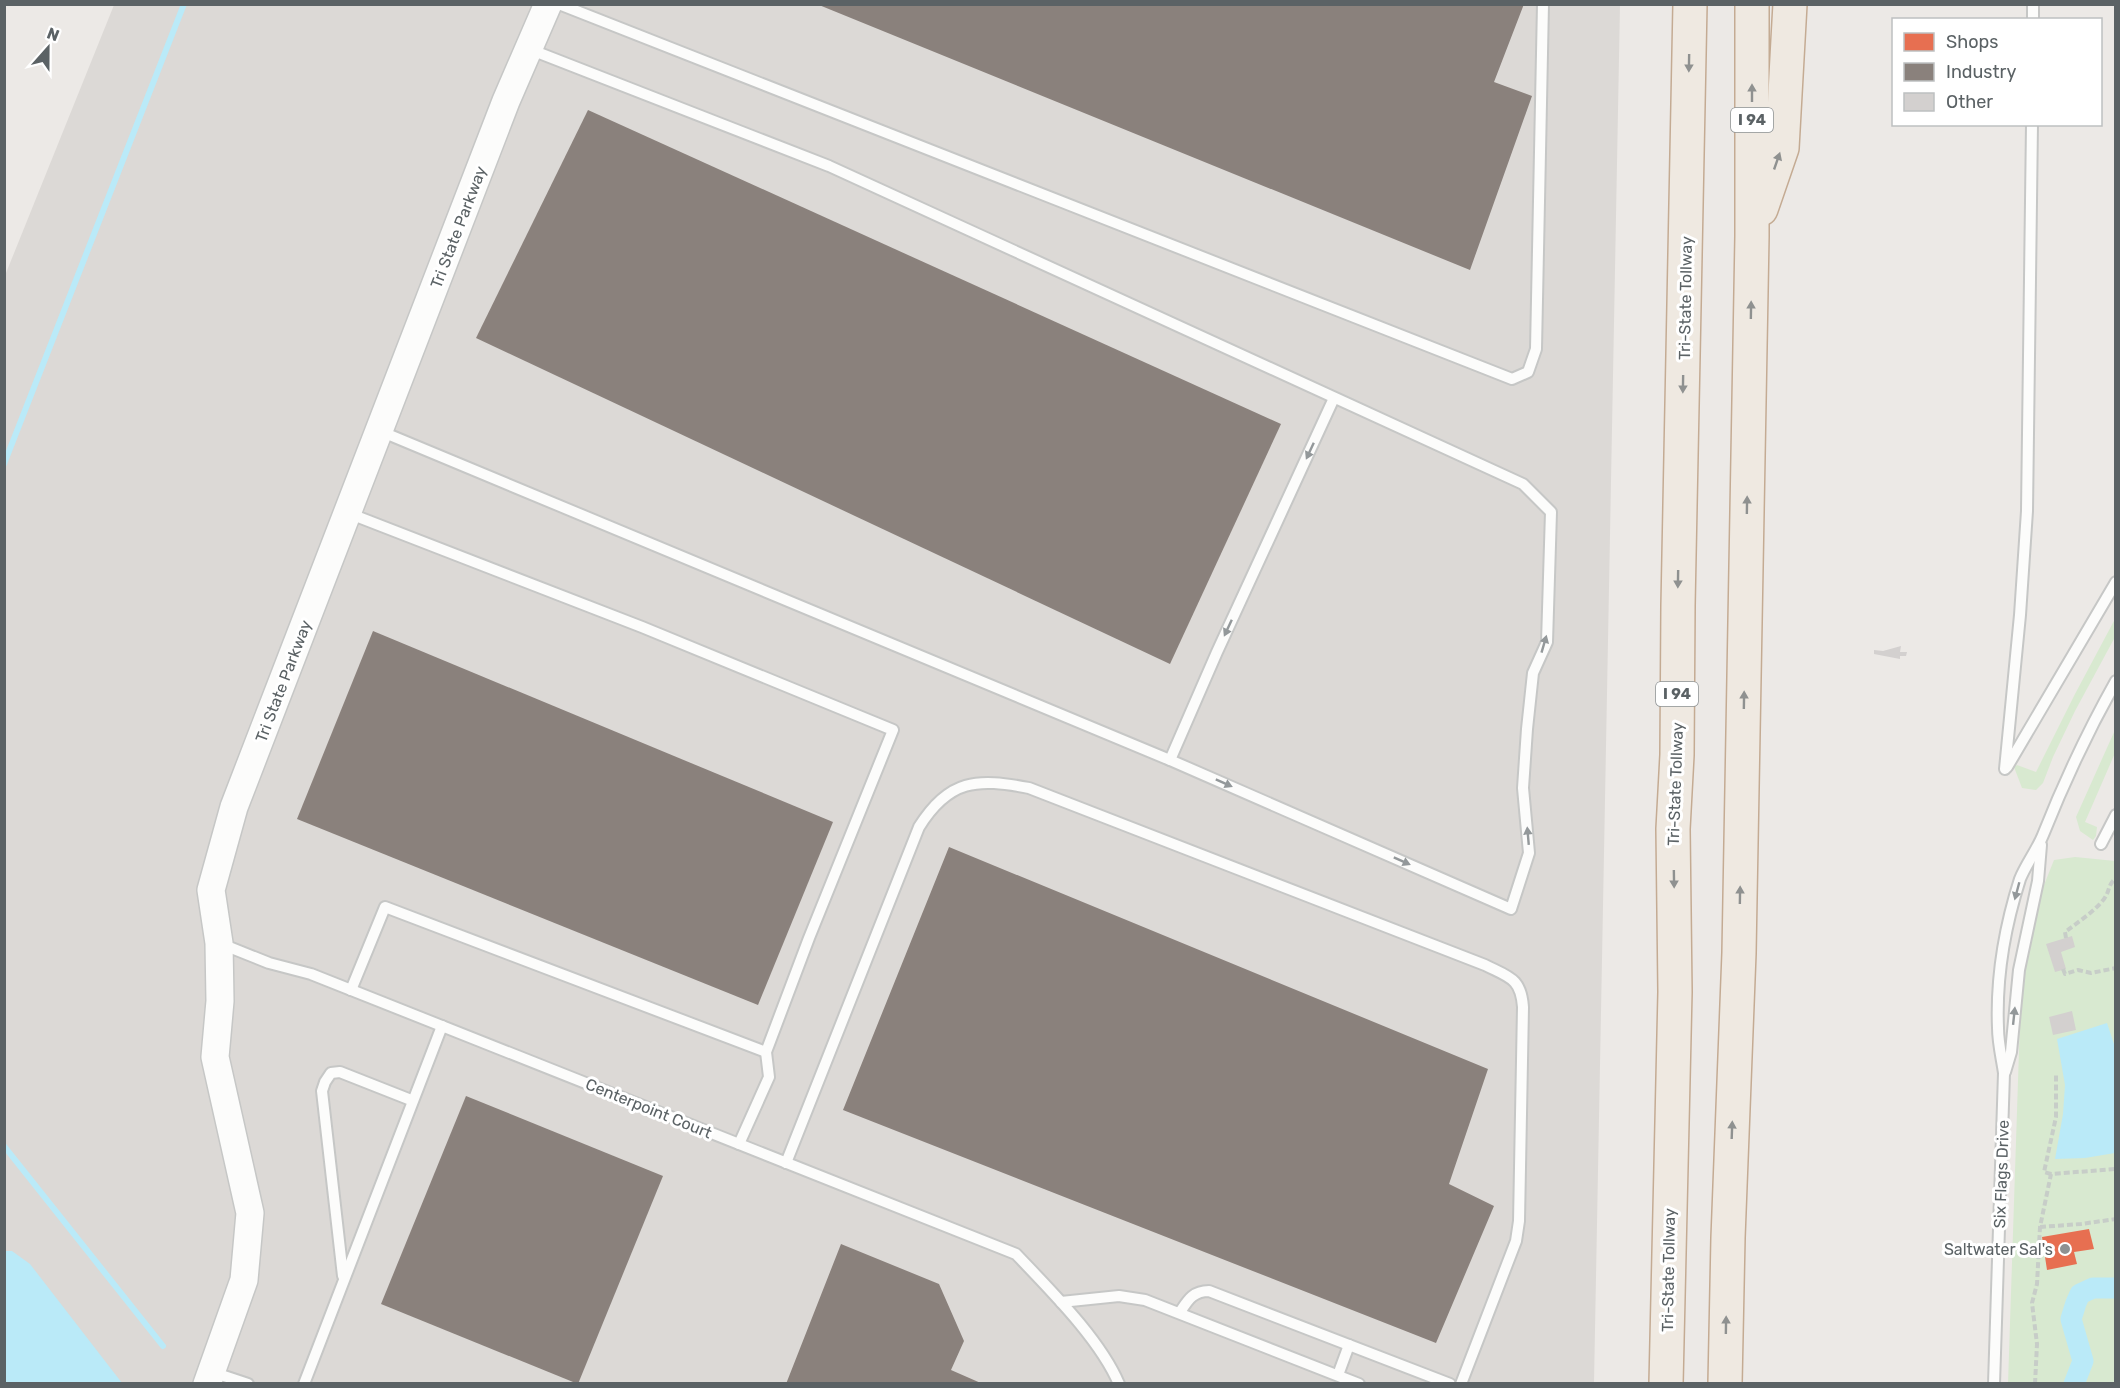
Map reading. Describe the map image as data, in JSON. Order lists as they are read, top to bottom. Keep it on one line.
{"streets":{"highway":["I 94","Tri-State Tollway"],"street":["Tri State Parkway"],"lane":["Centerpoint Court","Six Flags Drive"]},"crossings":[["Tri State Parkway","Centerpoint Court"]],"places":["Saltwater Sal's"],"legend":["Shops","Industry","Other"],"north":"top"}
